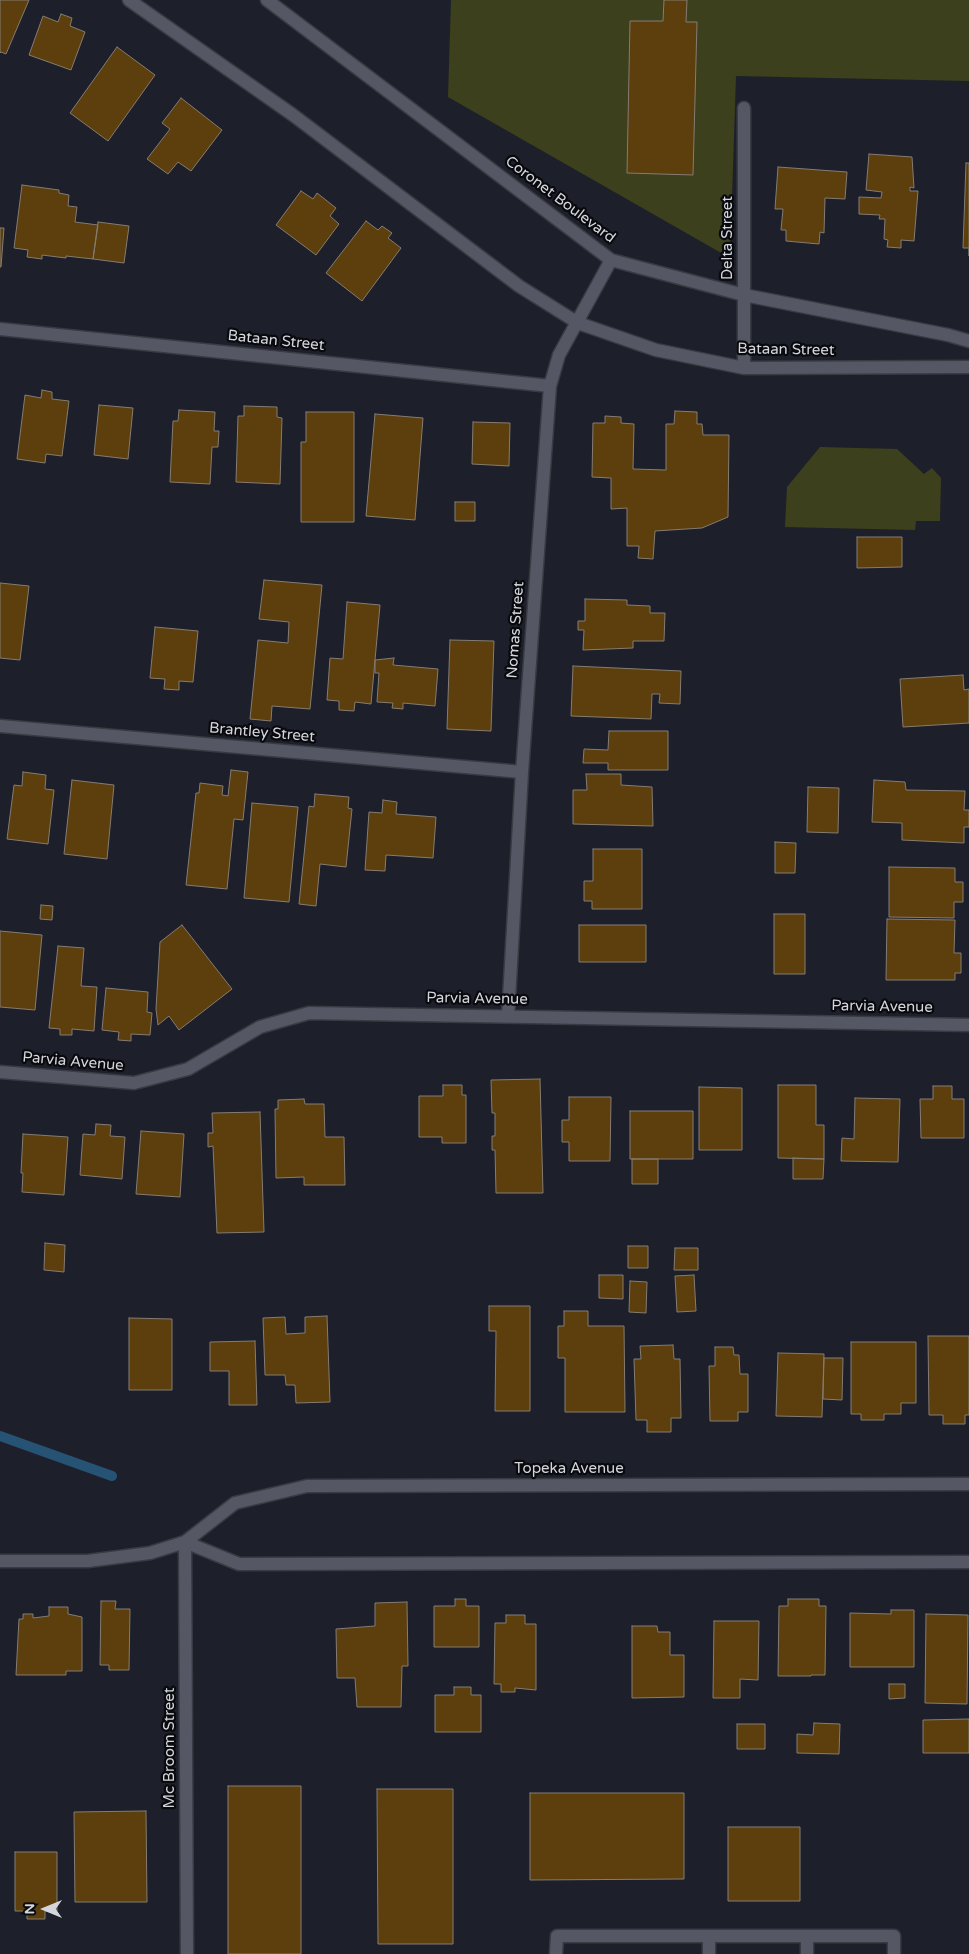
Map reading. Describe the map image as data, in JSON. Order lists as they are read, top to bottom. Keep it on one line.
{"streets":{"street":["Coronet Boulevard","Delta Street","Bataan Street","Nomas Street","Brantley Street","Parvia Avenue","Topeka Avenue","Mc Broom Street"]},"crossings":[["Coronet Boulevard","Delta Street"],["Coronet Boulevard","Nomas Street"],["Delta Street","Bataan Street"],["Bataan Street","Nomas Street"],["Nomas Street","Brantley Street"],["Nomas Street","Parvia Avenue"],["Topeka Avenue","Mc Broom Street"]],"north":"left"}
